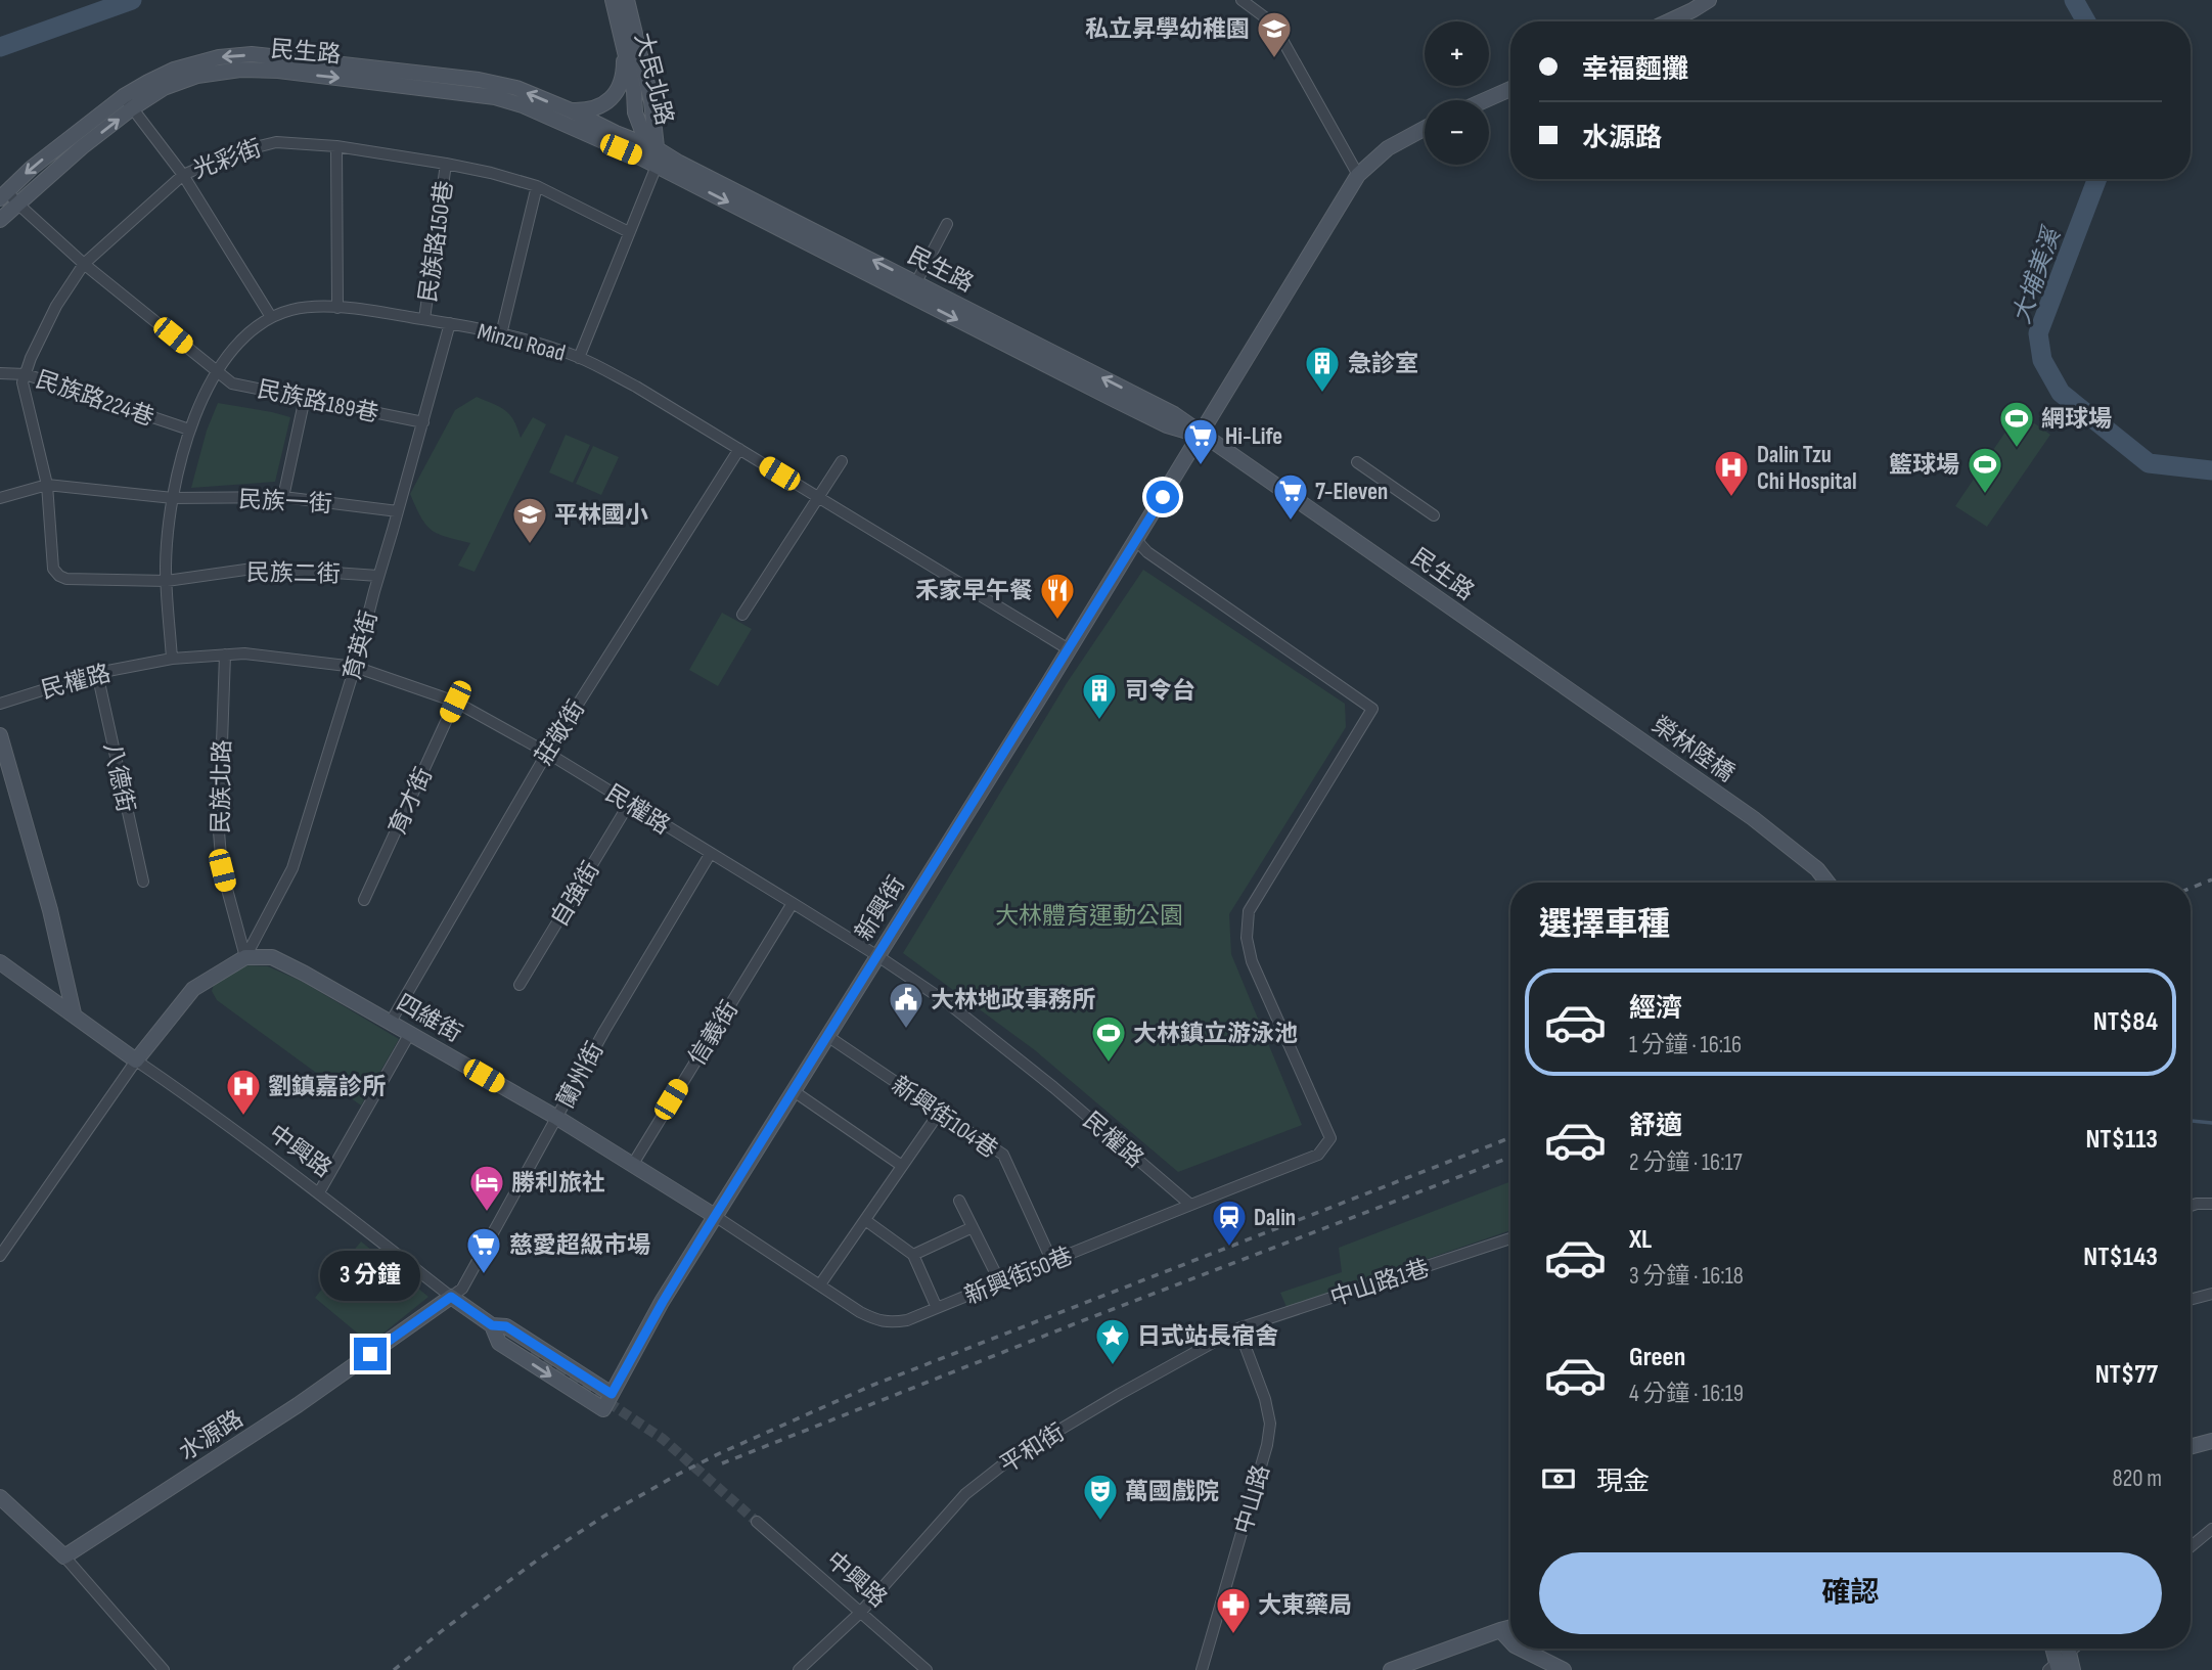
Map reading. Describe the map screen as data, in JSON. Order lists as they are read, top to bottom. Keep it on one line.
{"streets":{"main road":["民生路","大民北路","榮林陸橋","新興街","四維街","中興路","水源路"],"street":["光彩街","民族路150巷","Minzu Road","民族路224巷","民族路189巷","民族一街","民族二街","育英街","民權路","莊敬街","八德街","民族北路","育才街","自強街","信義街","蘭州街","新興街104巷","新興街50巷","中山路1巷","平和街","中山路"]},"crossings":[["民生路","大民北路"],["民生路","民族路189巷"],["民生路","榮林陸橋"],["民生路","新興街"],["光彩街","民族路150巷"],["光彩街","民族路224巷"],["光彩街","民族路189巷"],["光彩街","民族一街"],["光彩街","民族二街"],["民族路150巷","Minzu Road"],["Minzu Road","民族路224巷"],["Minzu Road","民族路189巷"],["Minzu Road","民族一街"],["Minzu Road","民族二街"],["Minzu Road","育英街"],["Minzu Road","民權路"],["Minzu Road","莊敬街"],["Minzu Road","新興街"],["民族路189巷","育英街"],["民族一街","民族二街"],["民族一街","育英街"],["民族二街","育英街"],["育英街","民權路"],["育英街","民族北路"],["育英街","四維街"],["民權路","莊敬街"],["民權路","八德街"],["民權路","民族北路"],["民權路","育才街"],["民權路","自強街"],["民權路","新興街"],["民權路","信義街"],["民權路","蘭州街"],["民權路","新興街50巷"],["莊敬街","四維街"],["民族北路","四維街"],["新興街","四維街"],["新興街","新興街104巷"],["新興街","中興路"],["新興街","新興街50巷"],["四維街","信義街"],["四維街","蘭州街"],["四維街","新興街50巷"],["蘭州街","中興路"],["蘭州街","水源路"],["新興街104巷","新興街50巷"],["中興路","水源路"],["中興路","平和街"],["中山路1巷","平和街"],["中山路1巷","中山路"],["平和街","中山路"]],"water":["大埔美溪"],"parks":["大林體育運動公園"],"places":{"school or university":["私立昇學幼稚園","平林國小"],"building":["急診室","司令台"],"sports":["網球場","籃球場","大林鎮立游泳池"],"supermarket":["Hi-Life","7-Eleven","慈愛超級市場"],"hospital":["Dalin Tzu Chi Hospital","劉鎮嘉診所"],"restaurant":["禾家早午餐"],"public building":["大林地政事務所"],"hotel":["勝利旅社"],"station":["Dalin"],"place":["日式站長宿舍"],"theatre":["萬國戲院"],"pharmacy":["大東藥局"]},"page":{"map_buttons":["+","−"],"banner":["幸福麵攤","水源路"],"heading":"選擇車種","list":[{"name":"經濟","note":"1 分鐘 · 16:16","value":"NT$84"},{"name":"舒適","note":"2 分鐘 · 16:17","value":"NT$113"},{"name":"XL","note":"3 分鐘 · 16:18","value":"NT$143"},{"name":"Green","note":"4 分鐘 · 16:19","value":"NT$77"}],"bubble":"3 分鐘","pay":["現金","820 m"],"buttons":"確認"}}
